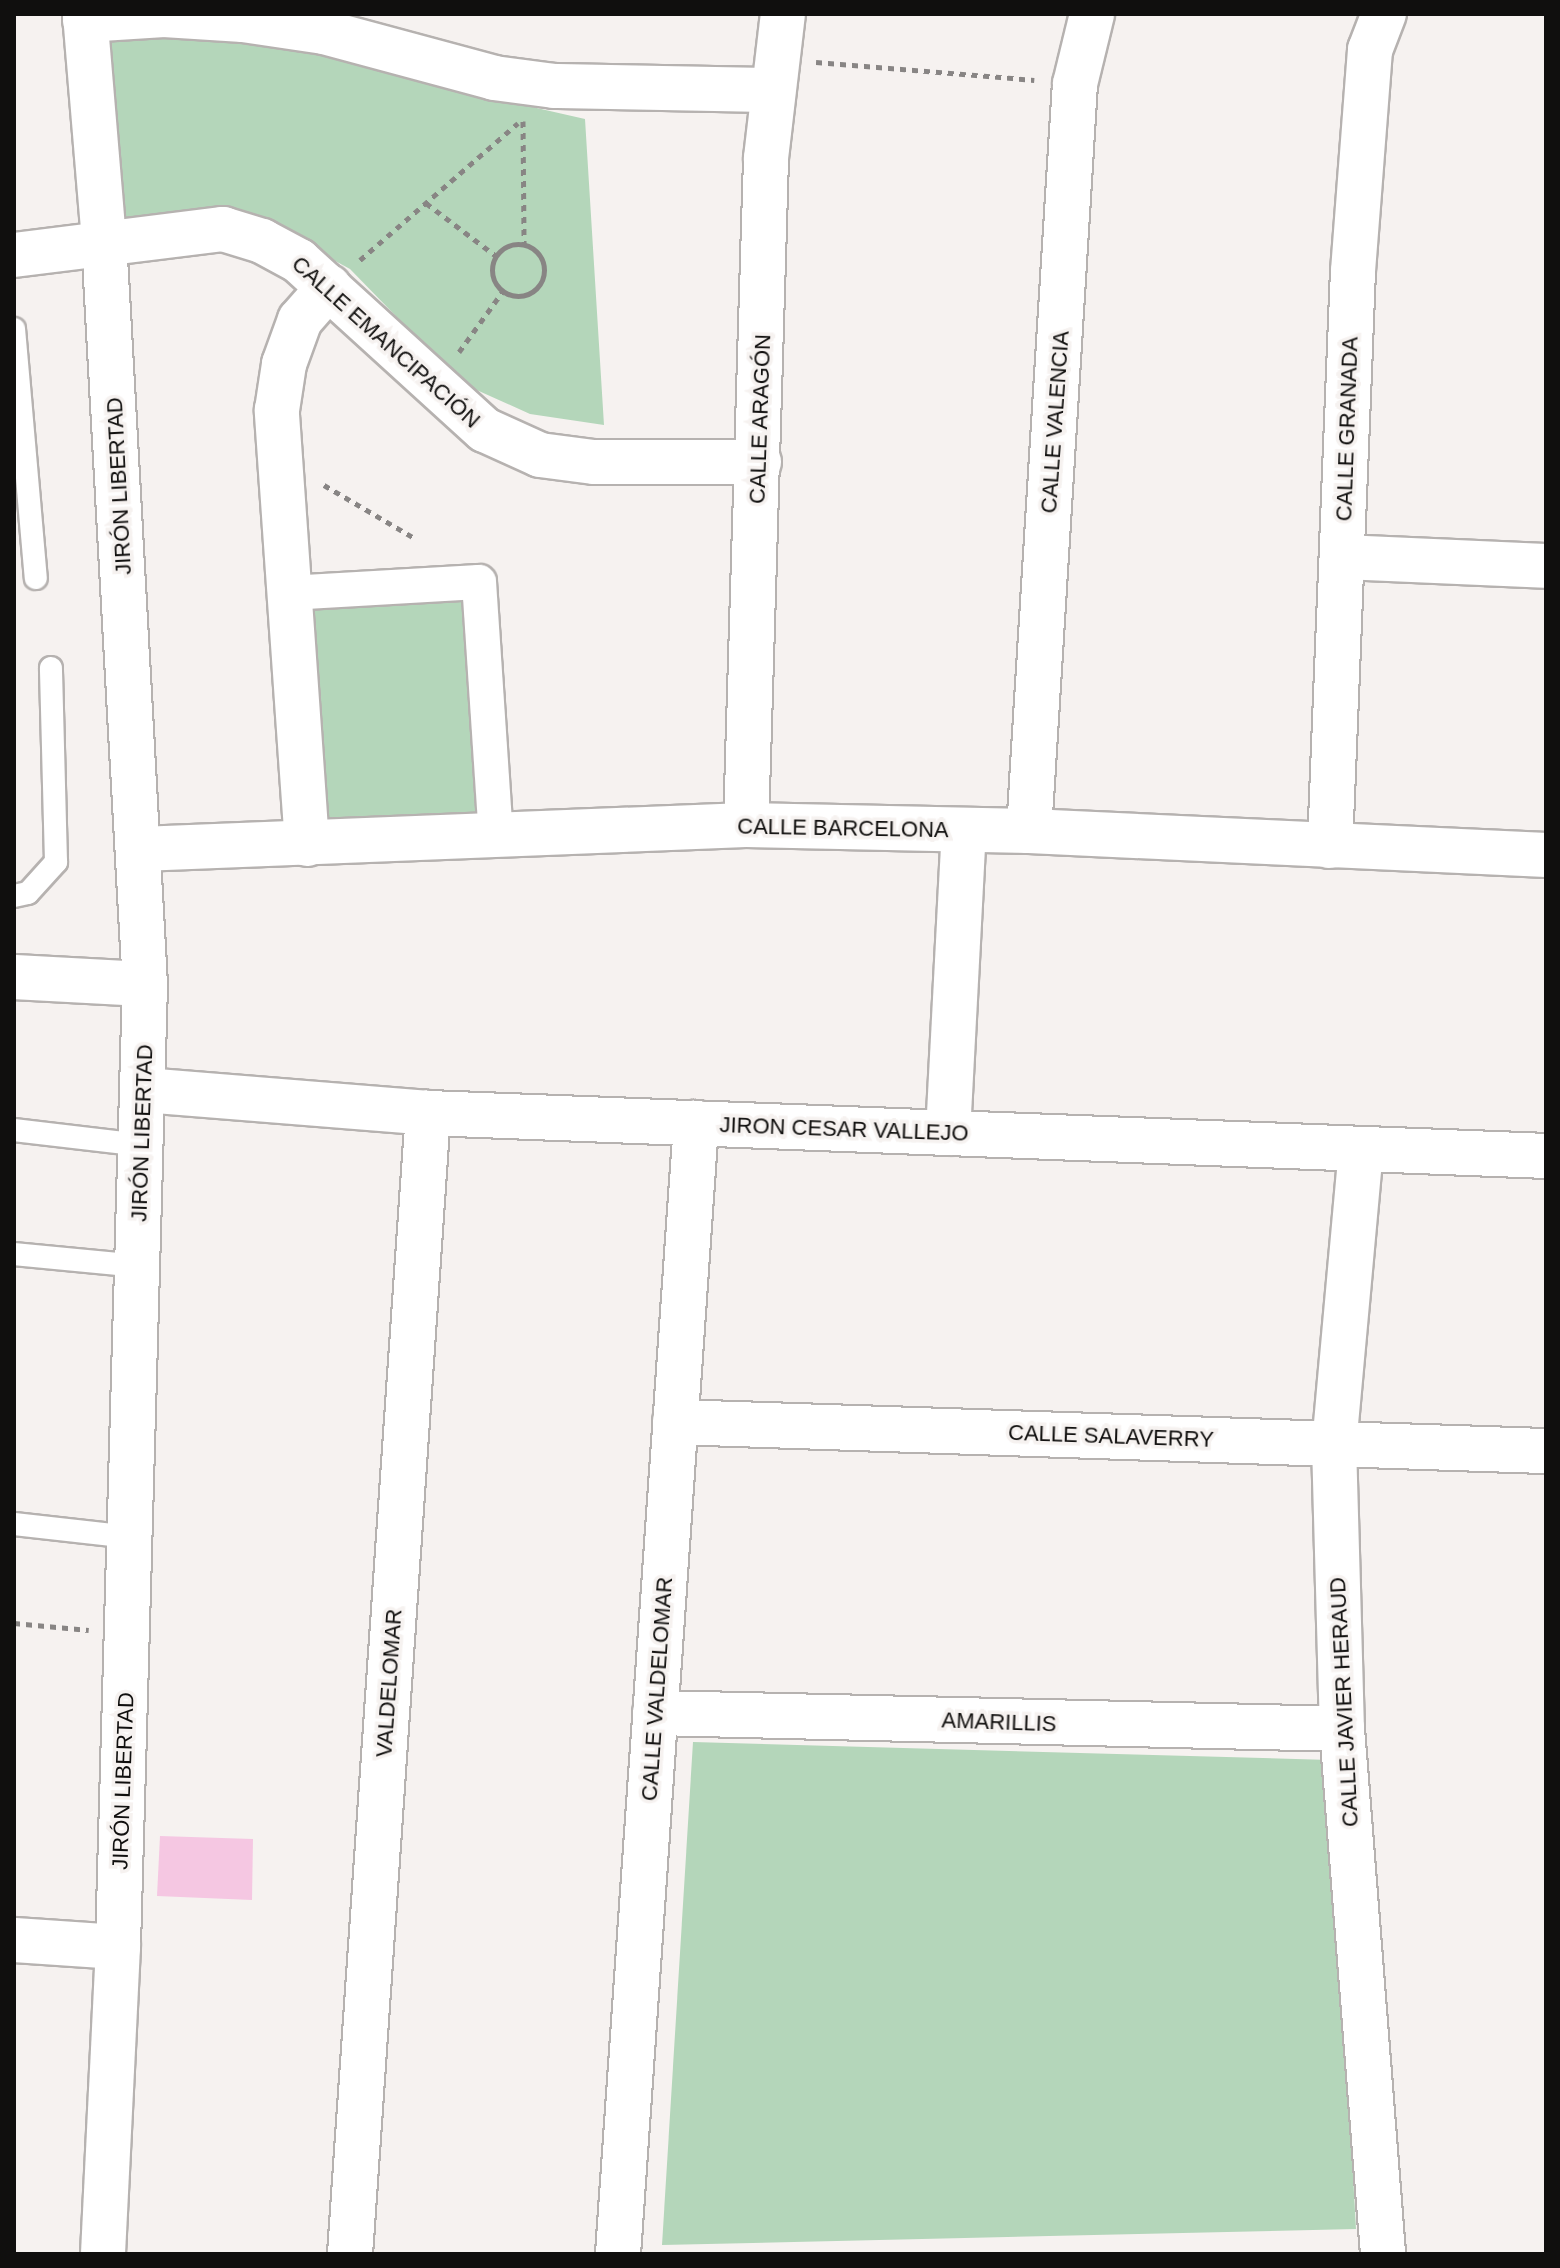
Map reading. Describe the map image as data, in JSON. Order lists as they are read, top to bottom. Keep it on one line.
{"streets":{"street":["CALLE EMANCIPACIÓN","CALLE ARAGÓN","CALLE VALENCIA","CALLE GRANADA","JIRÓN LIBERTAD","CALLE BARCELONA","JIRON CESAR VALLEJO","CALLE SALAVERRY","VALDELOMAR","CALLE VALDELOMAR","CALLE JAVIER HERAUD","AMARILLIS"]},"crossings":[["CALLE EMANCIPACIÓN","CALLE ARAGÓN"],["CALLE EMANCIPACIÓN","JIRÓN LIBERTAD"],["CALLE ARAGÓN","CALLE BARCELONA"],["CALLE VALENCIA","CALLE BARCELONA"],["CALLE GRANADA","CALLE BARCELONA"],["JIRÓN LIBERTAD","CALLE BARCELONA"],["JIRÓN LIBERTAD","JIRON CESAR VALLEJO"],["JIRON CESAR VALLEJO","VALDELOMAR"],["JIRON CESAR VALLEJO","CALLE VALDELOMAR"],["JIRON CESAR VALLEJO","CALLE JAVIER HERAUD"],["CALLE SALAVERRY","CALLE VALDELOMAR"],["CALLE SALAVERRY","CALLE JAVIER HERAUD"],["CALLE VALDELOMAR","AMARILLIS"],["CALLE JAVIER HERAUD","AMARILLIS"]]}
